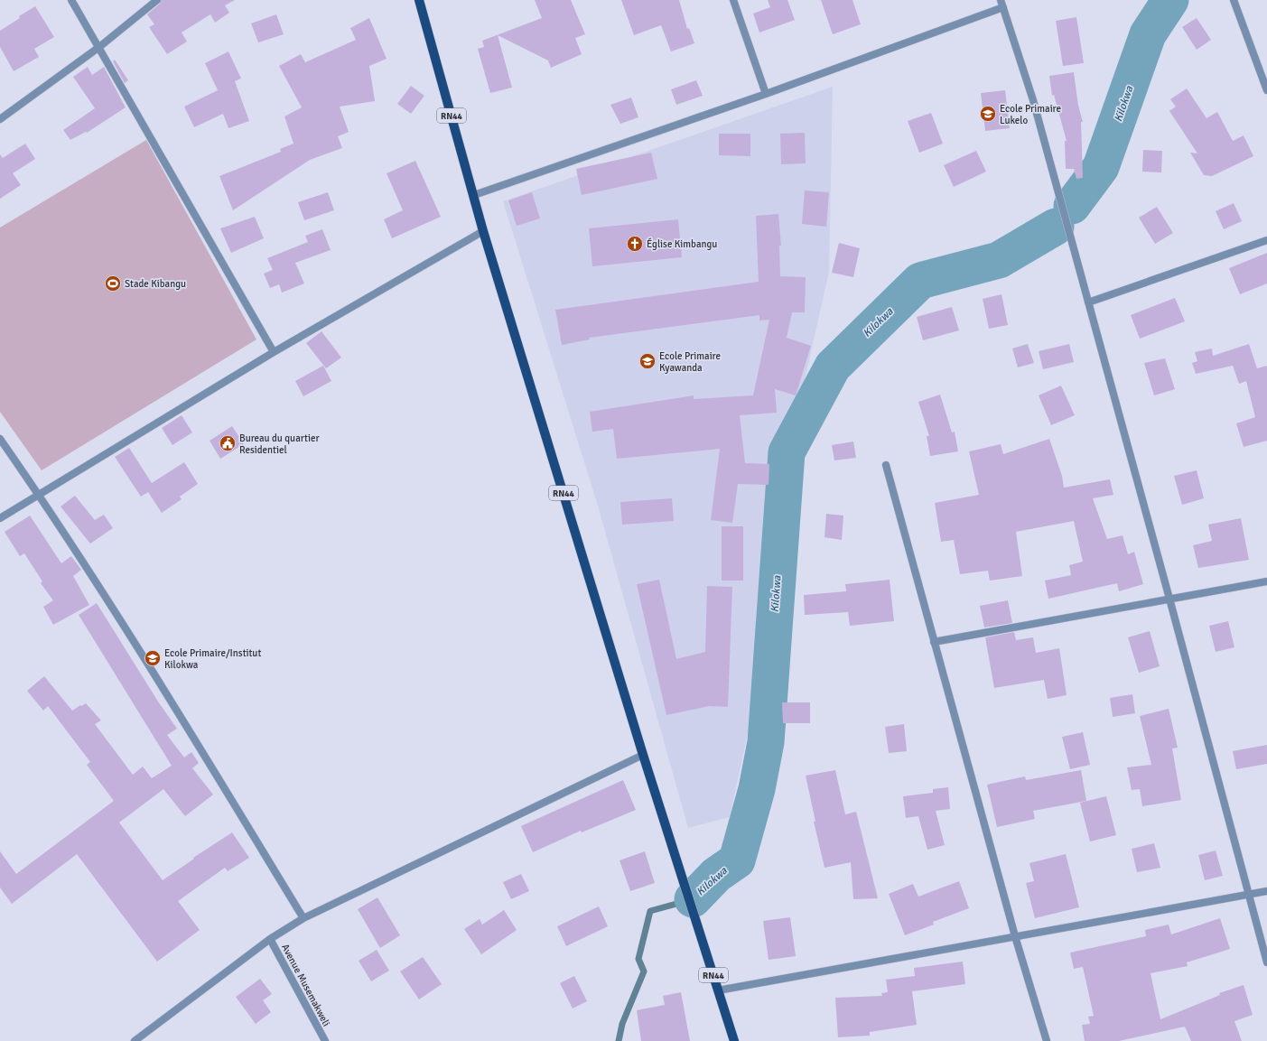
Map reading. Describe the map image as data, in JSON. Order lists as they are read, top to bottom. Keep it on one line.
{"streets":{"main road":["RN44"],"street":["Avenue Musemakweli"]},"water":["Kilokwa"],"places":{"school or university":["Ecole Primaire Lukelo","Ecole Primaire Kyawanda","Ecole Primaire/Institut Kilokwa"],"church":["Église Kimbangu"],"sports":["Stade Kibangu"],"public building":["Bureau du quartier Residentiel"]}}
